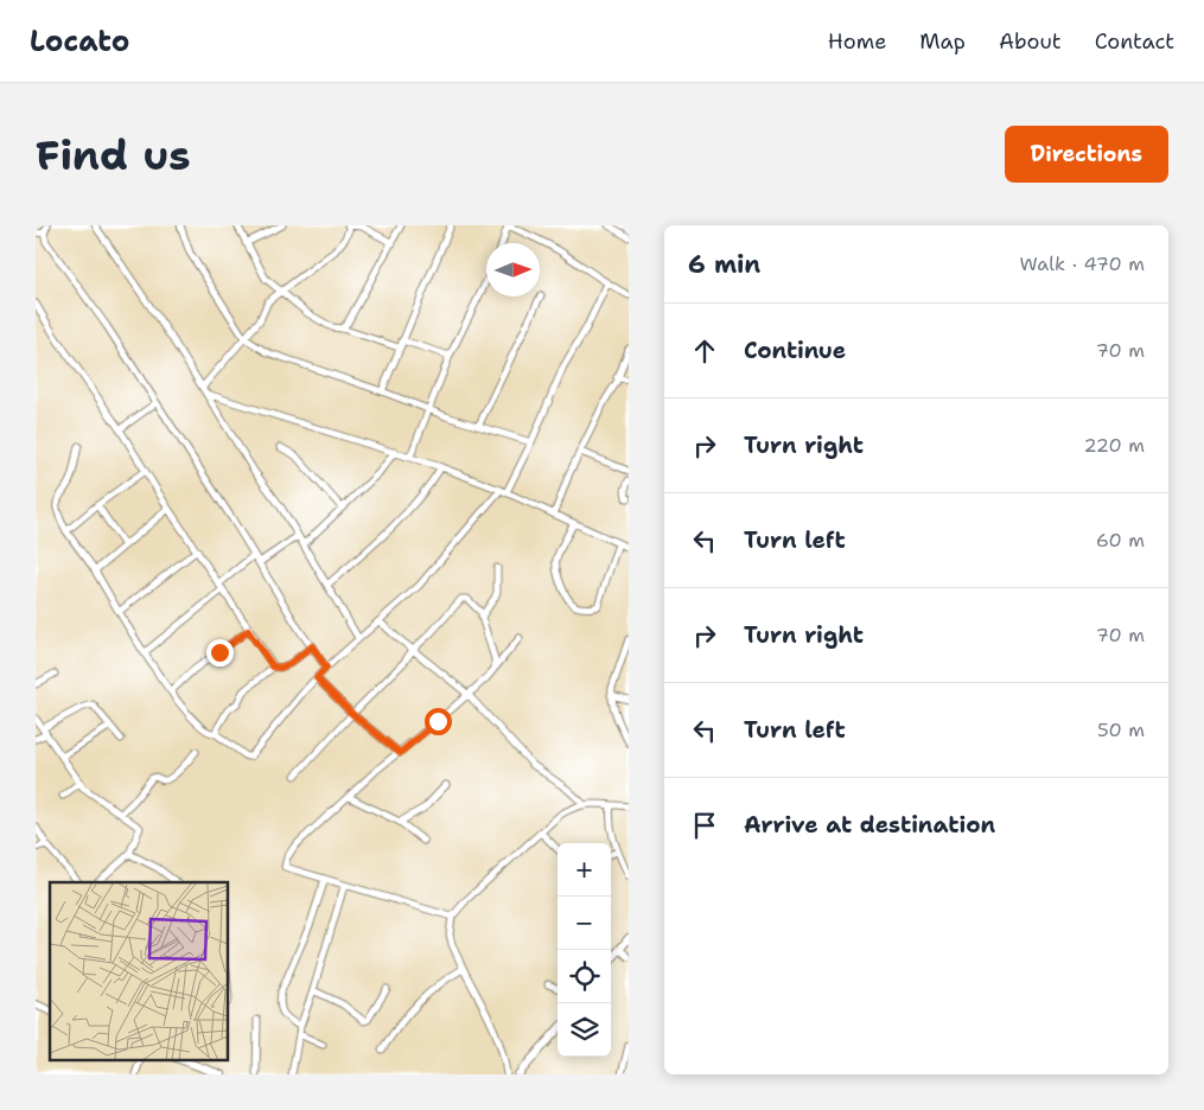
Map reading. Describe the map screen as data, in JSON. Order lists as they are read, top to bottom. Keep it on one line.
{"north":"right","page":{"header":"Locato","nav":["Home","Map","About","Contact"],"buttons":"Directions","title":"Find us","heading":["6 min","Walk · 470 m"],"list":[["Continue","70 m"],["Turn right","220 m"],["Turn left","60 m"],["Turn right","70 m"],["Turn left","50 m"],"Arrive at destination"],"map_buttons":["+","−"]}}
